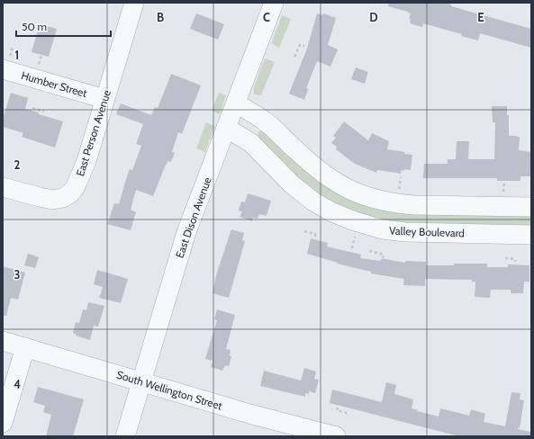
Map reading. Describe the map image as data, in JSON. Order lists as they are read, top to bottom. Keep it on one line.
{"streets":{"street":["Humber Street","East Person Avenue","East Dison Avenue","Valley Boulevard","South Wellington Street"]},"crossings":[["Humber Street","East Person Avenue"],["East Dison Avenue","Valley Boulevard"],["East Dison Avenue","South Wellington Street"]],"scale_bar":"50 m","grid":{"columns":["B","C","D","E"],"rows":["1","2","3","4"]}}
